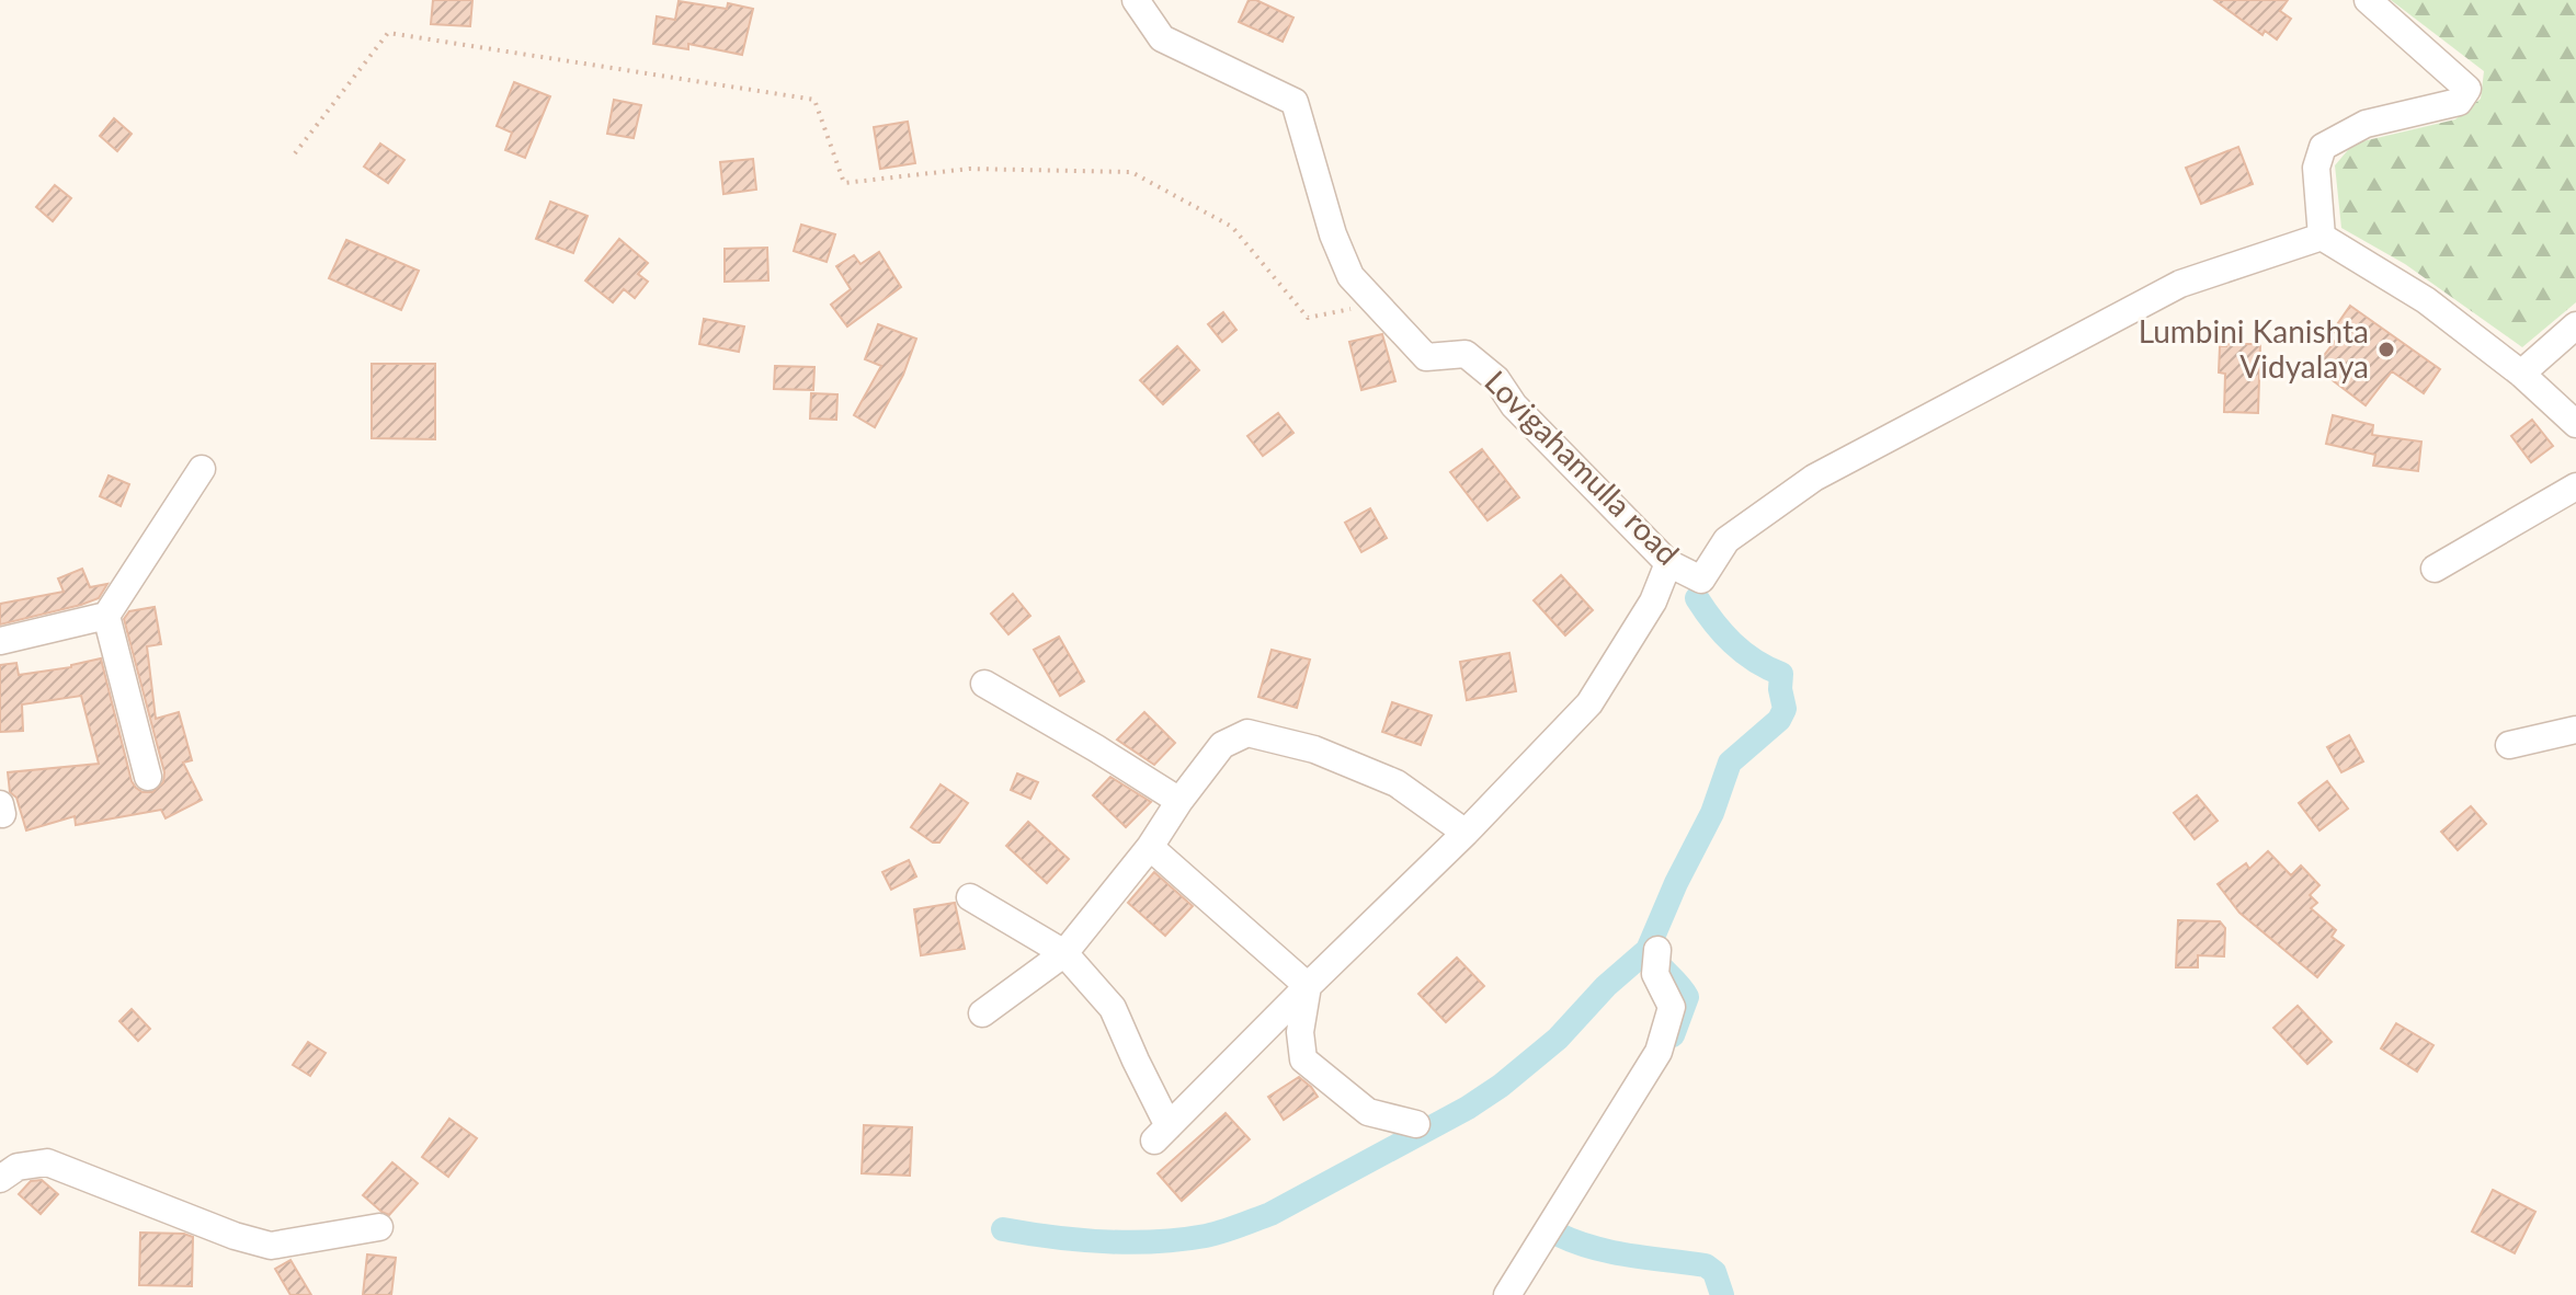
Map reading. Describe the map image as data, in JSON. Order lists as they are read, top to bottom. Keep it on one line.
{"streets":{"street":["Lovigahamulla road"]},"places":["Lumbini Kanishta Vidyalaya"]}
